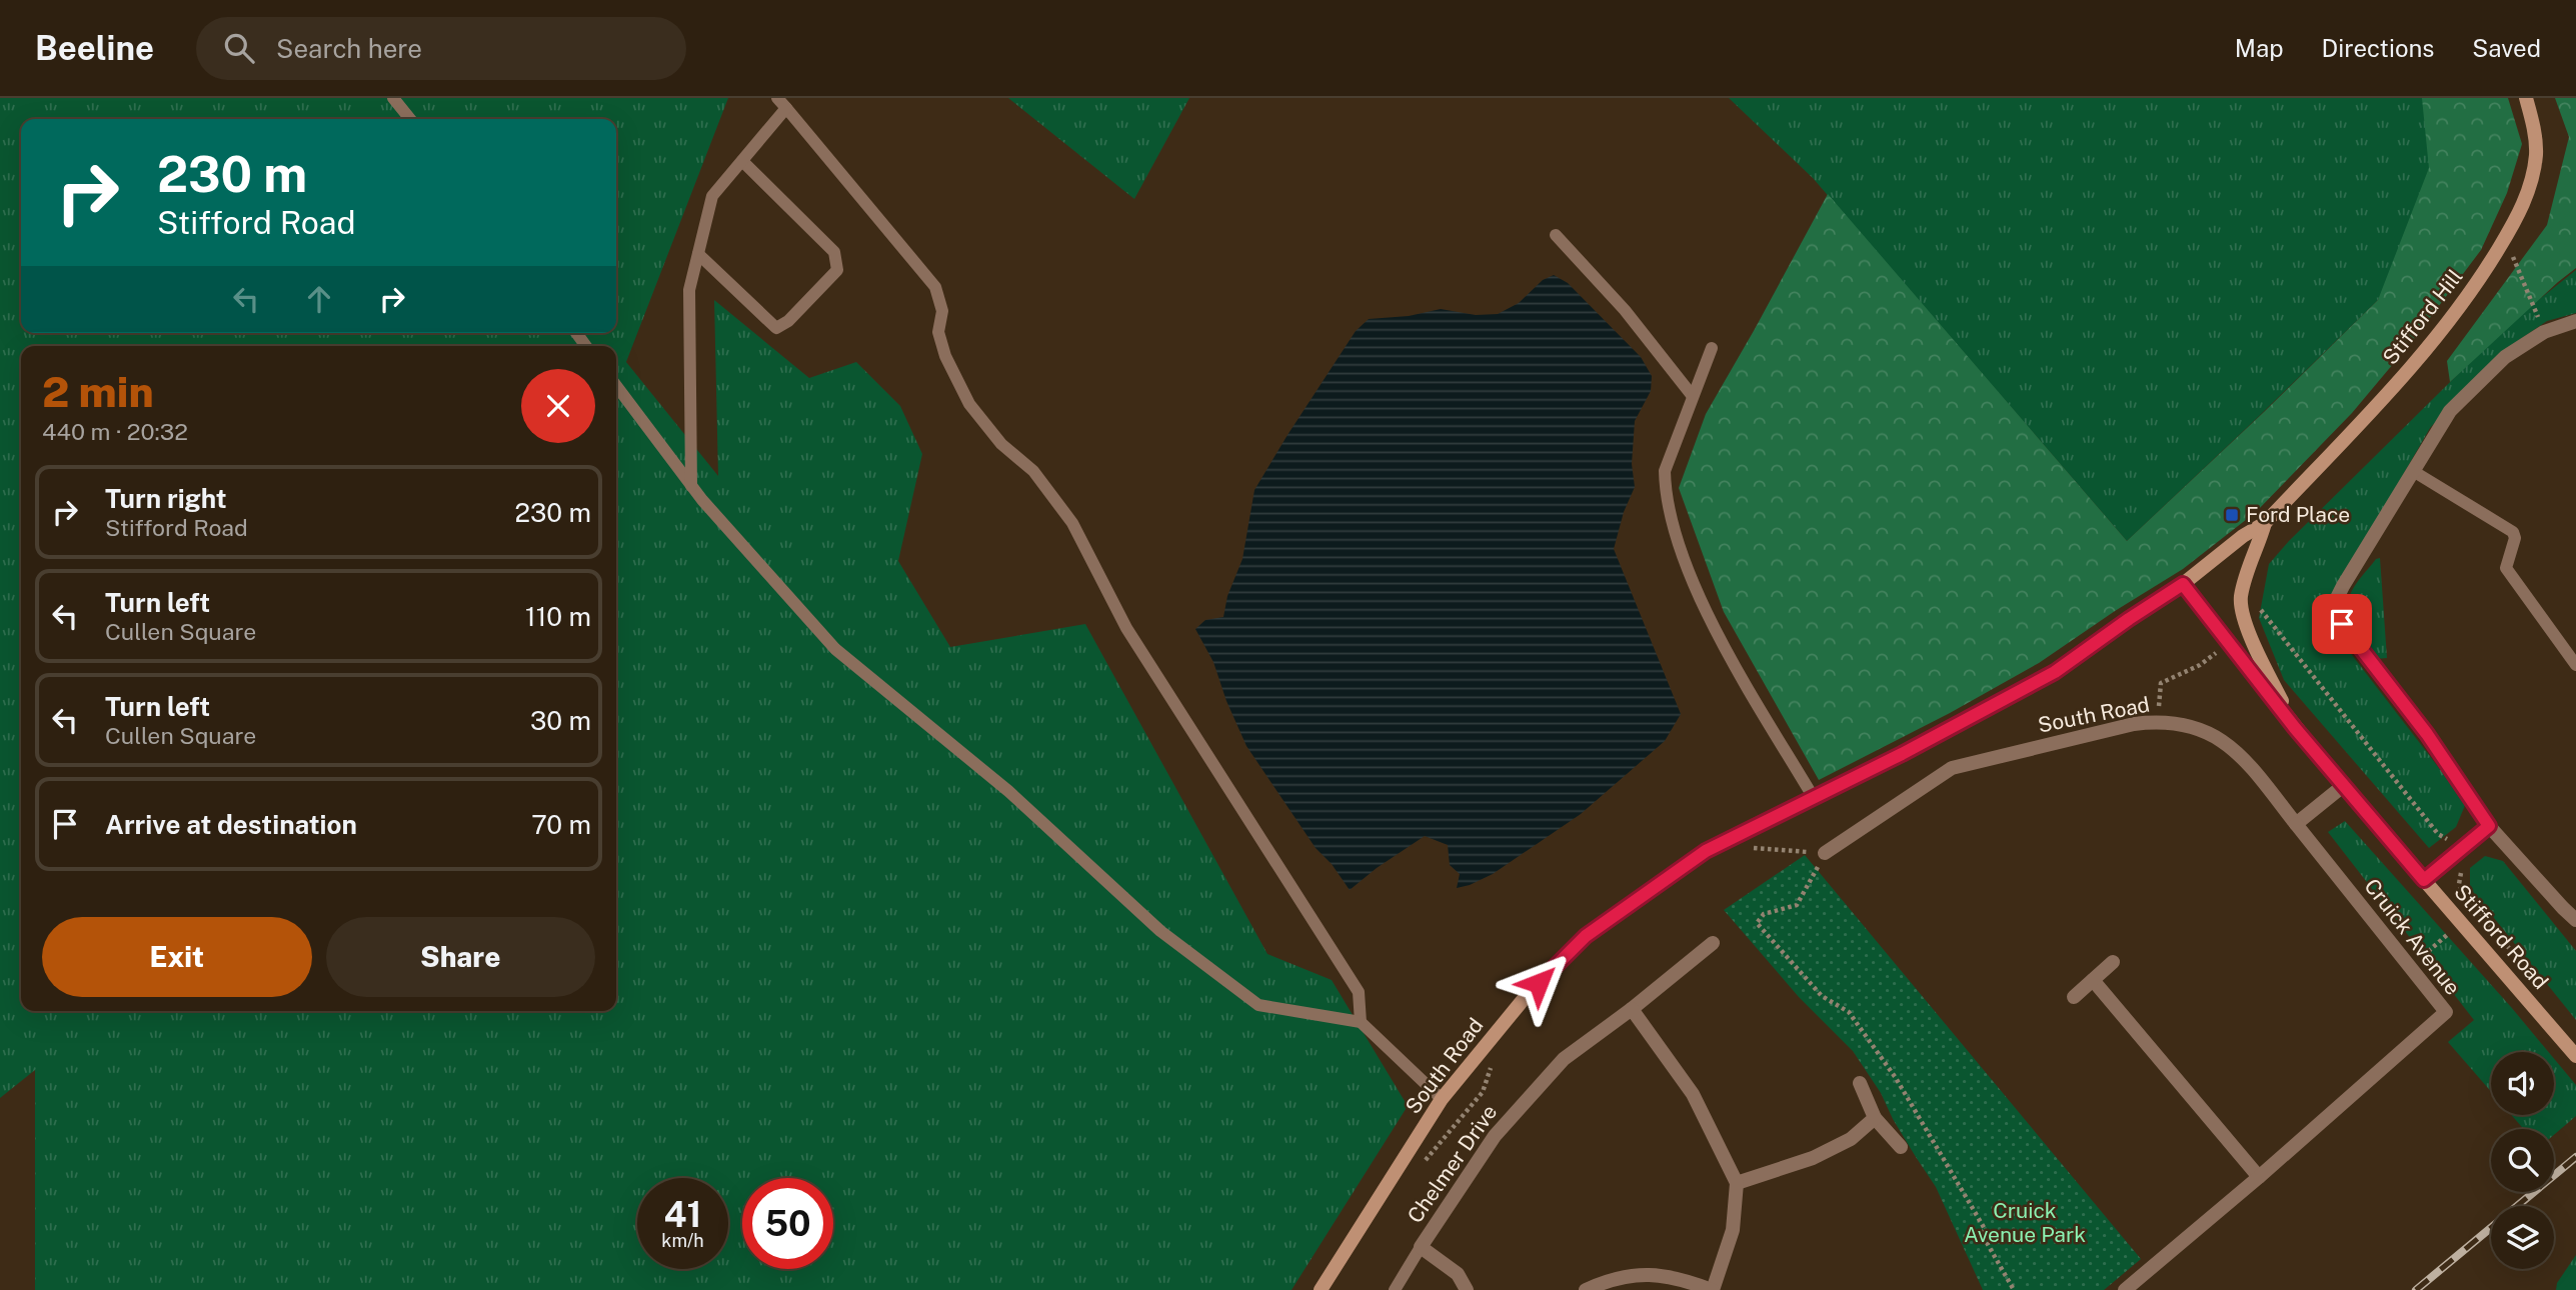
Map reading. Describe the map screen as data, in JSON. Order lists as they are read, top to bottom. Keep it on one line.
{"streets":{"main road":["Stifford Hill","South Road","Stifford Road"],"street":["Cruick Avenue","Chelmer Drive"]},"crossings":[["Stifford Hill","South Road"],["Stifford Hill","Stifford Road"],["South Road","Cruick Avenue"],["South Road","Stifford Road"]],"parks":["Cruick Avenue Park"],"places":{"transit":["Ford Place"]},"page":{"header":"Beeline","search":"Search here","nav":["Map","Directions","Saved"],"turn":["230 m","Stifford Road"],"heading":["2 min","440 m · 20:32"],"list":[{"name":"Turn right","note":"Stifford Road","value":"230 m"},{"name":"Turn left","note":"Cullen Square","value":"110 m"},{"name":"Turn left","note":"Cullen Square","value":"30 m"},{"name":"Arrive at destination","value":"70 m"}],"buttons":["Exit","Share"],"speed":"41 km/h","limit":"50"}}
